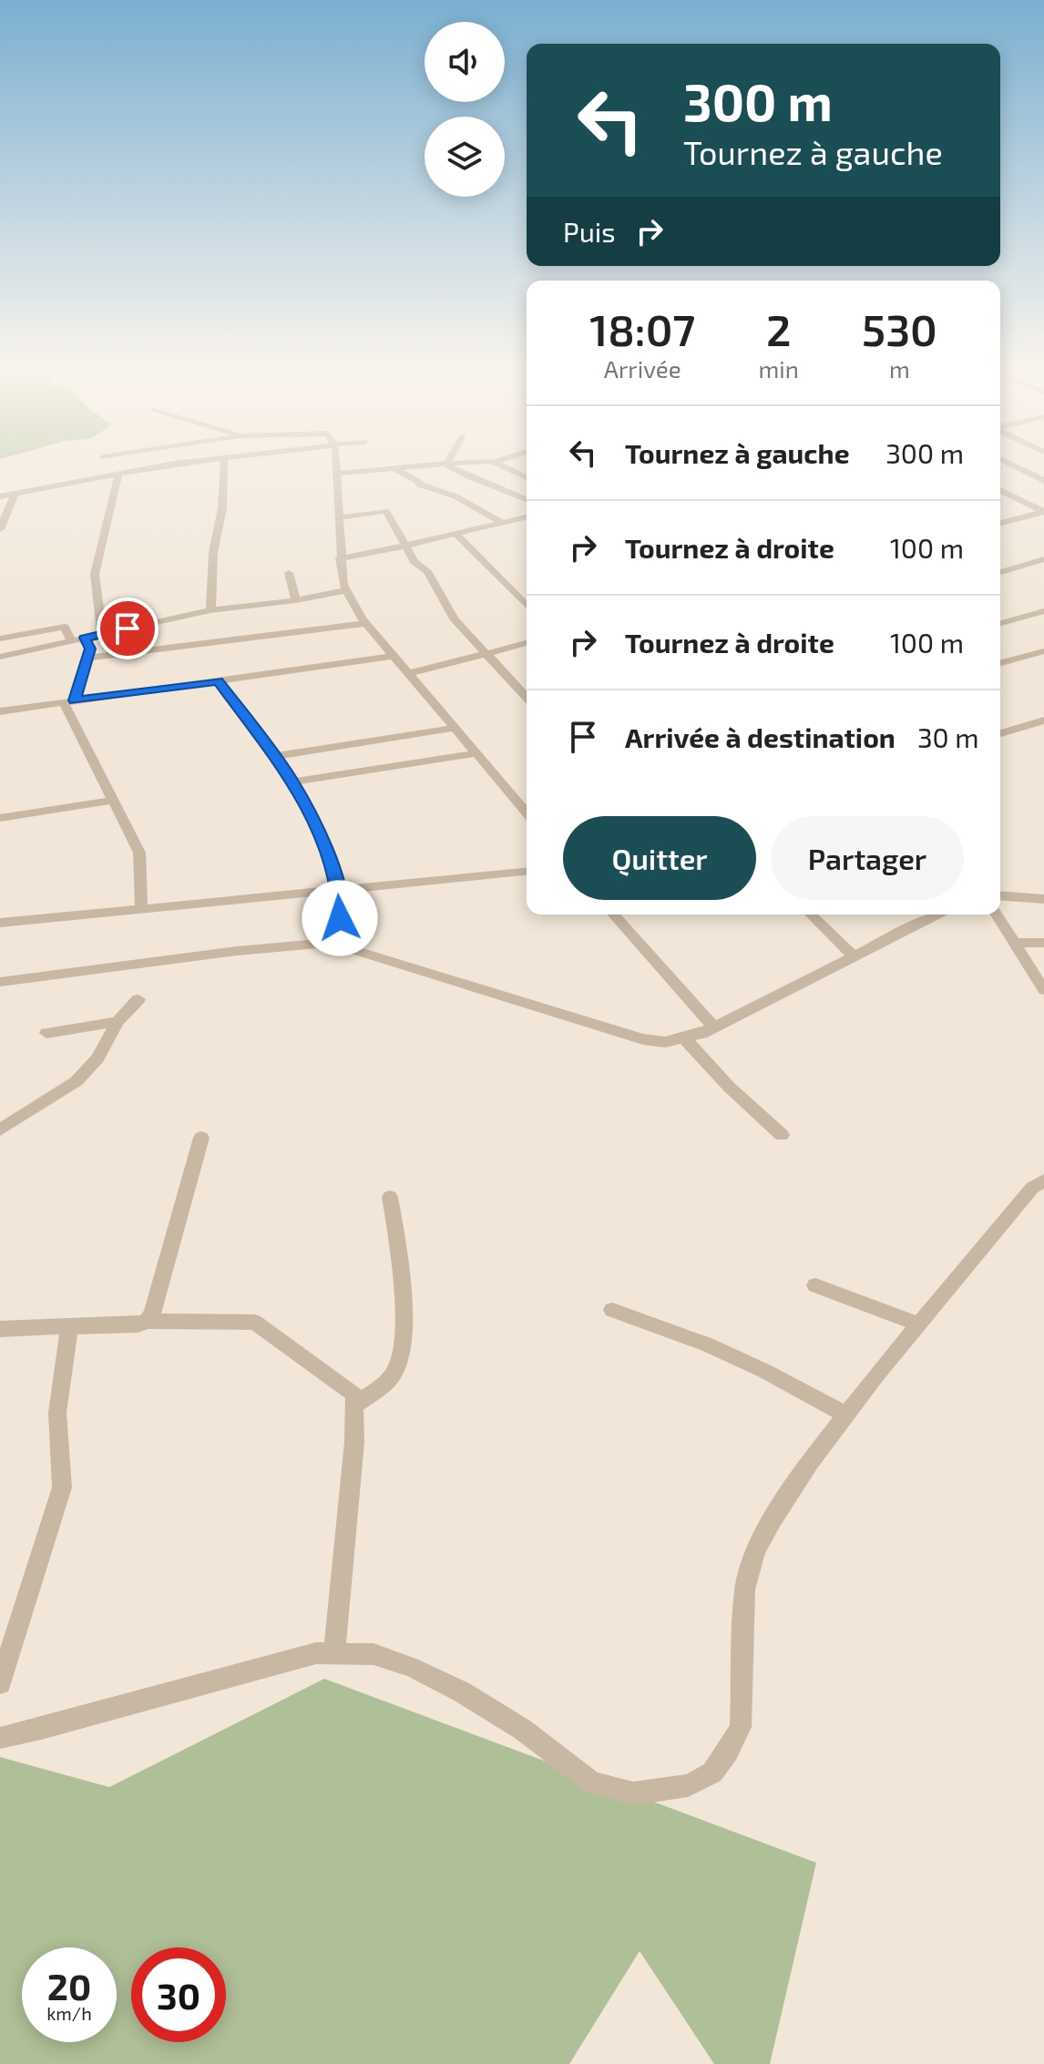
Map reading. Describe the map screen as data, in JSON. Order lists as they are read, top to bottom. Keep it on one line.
{"page":{"turn":["300 m","Tournez à gauche"],"then":"Puis","eta":["18:07","Arrivée","2","min","530","m"],"list":[{"name":"Tournez à gauche","value":"300 m"},{"name":"Tournez à droite","value":"100 m"},{"name":"Tournez à droite","value":"100 m"},{"name":"Arrivée à destination","value":"30 m"}],"buttons":["Quitter","Partager"],"speed":"20 km/h","limit":"30"}}
